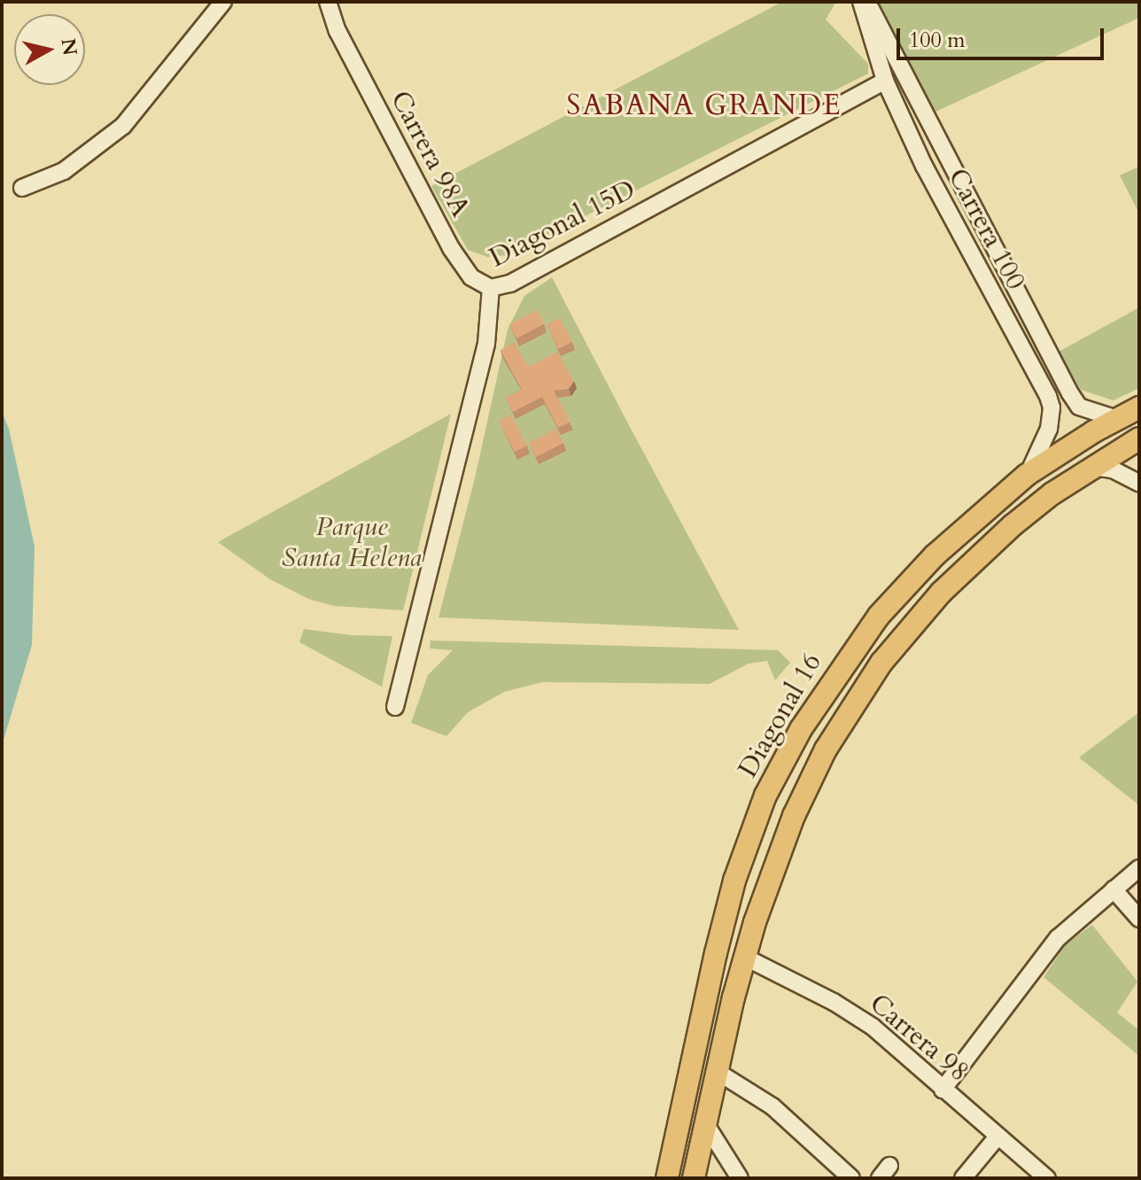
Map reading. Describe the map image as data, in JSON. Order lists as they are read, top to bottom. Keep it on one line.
{"streets":{"main road":["Diagonal 16"],"street":["Carrera 98A","Diagonal 15D","Carrera 100","Carrera 98"]},"crossings":[["Carrera 98A","Diagonal 15D"],["Diagonal 15D","Carrera 100"],["Carrera 100","Diagonal 16"],["Diagonal 16","Carrera 98"]],"districts":["SABANA GRANDE"],"parks":["Parque Santa Helena"],"scale_bar":"100 m","north":"right"}
